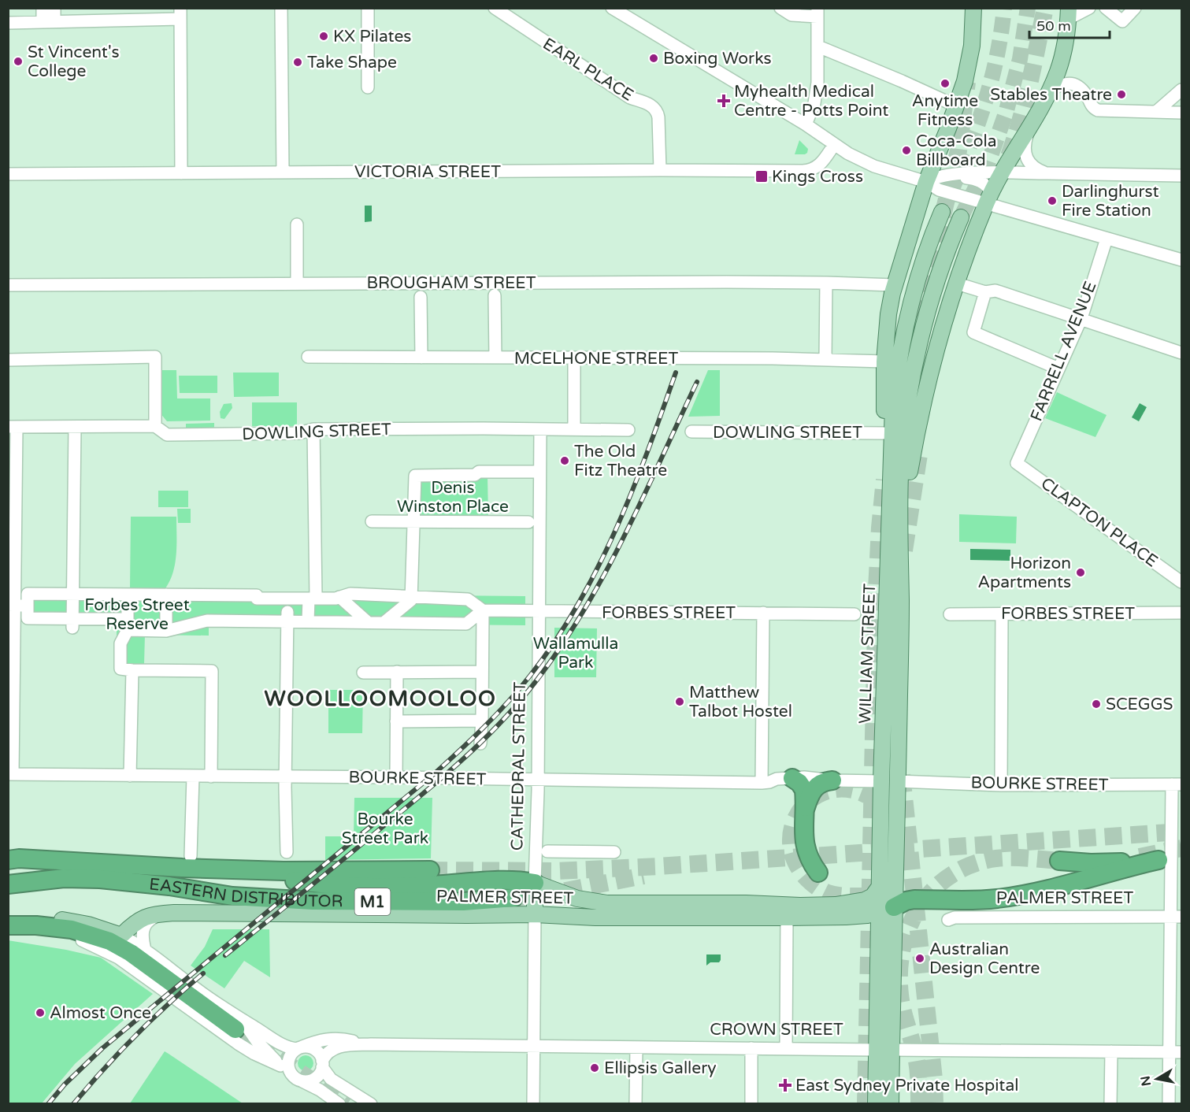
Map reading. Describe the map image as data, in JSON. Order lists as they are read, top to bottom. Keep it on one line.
{"streets":{"highway":["EASTERN DISTRIBUTOR","M1"],"main road":["WILLIAM STREET","CATHEDRAL STREET","PALMER STREET"],"street":["EARL PLACE","VICTORIA STREET","BROUGHAM STREET","FARRELL AVENUE","MCELHONE STREET","DOWLING STREET","CLAPTON PLACE","FORBES STREET","BOURKE STREET","CROWN STREET"]},"crossings":[["EARL PLACE","VICTORIA STREET"],["FARRELL AVENUE","CLAPTON PLACE"],["DOWLING STREET","CATHEDRAL STREET"],["FORBES STREET","CATHEDRAL STREET"],["WILLIAM STREET","BOURKE STREET"],["WILLIAM STREET","PALMER STREET"],["WILLIAM STREET","CROWN STREET"],["CATHEDRAL STREET","BOURKE STREET"],["CATHEDRAL STREET","PALMER STREET"],["CATHEDRAL STREET","CROWN STREET"]],"districts":["WOOLLOOMOOLOO"],"parks":["Denis Winston Place","Forbes Street Reserve","Wallamulla Park","Bourke Street Park"],"places":{"other":["KX Pilates","Boxing Works","St Vincent's College","Take Shape","Anytime Fitness","Stables Theatre","Coca-Cola Billboard","Darlinghurst Fire Station","The Old Fitz Theatre","Horizon Apartments","Matthew Talbot Hostel","SCEGGS","Australian Design Centre","Almost Once","Ellipsis Gallery"],"health":["Myhealth Medical Centre - Potts Point","East Sydney Private Hospital"],"transit":["Kings Cross"]},"scale_bar":"50 m","north":"left"}
